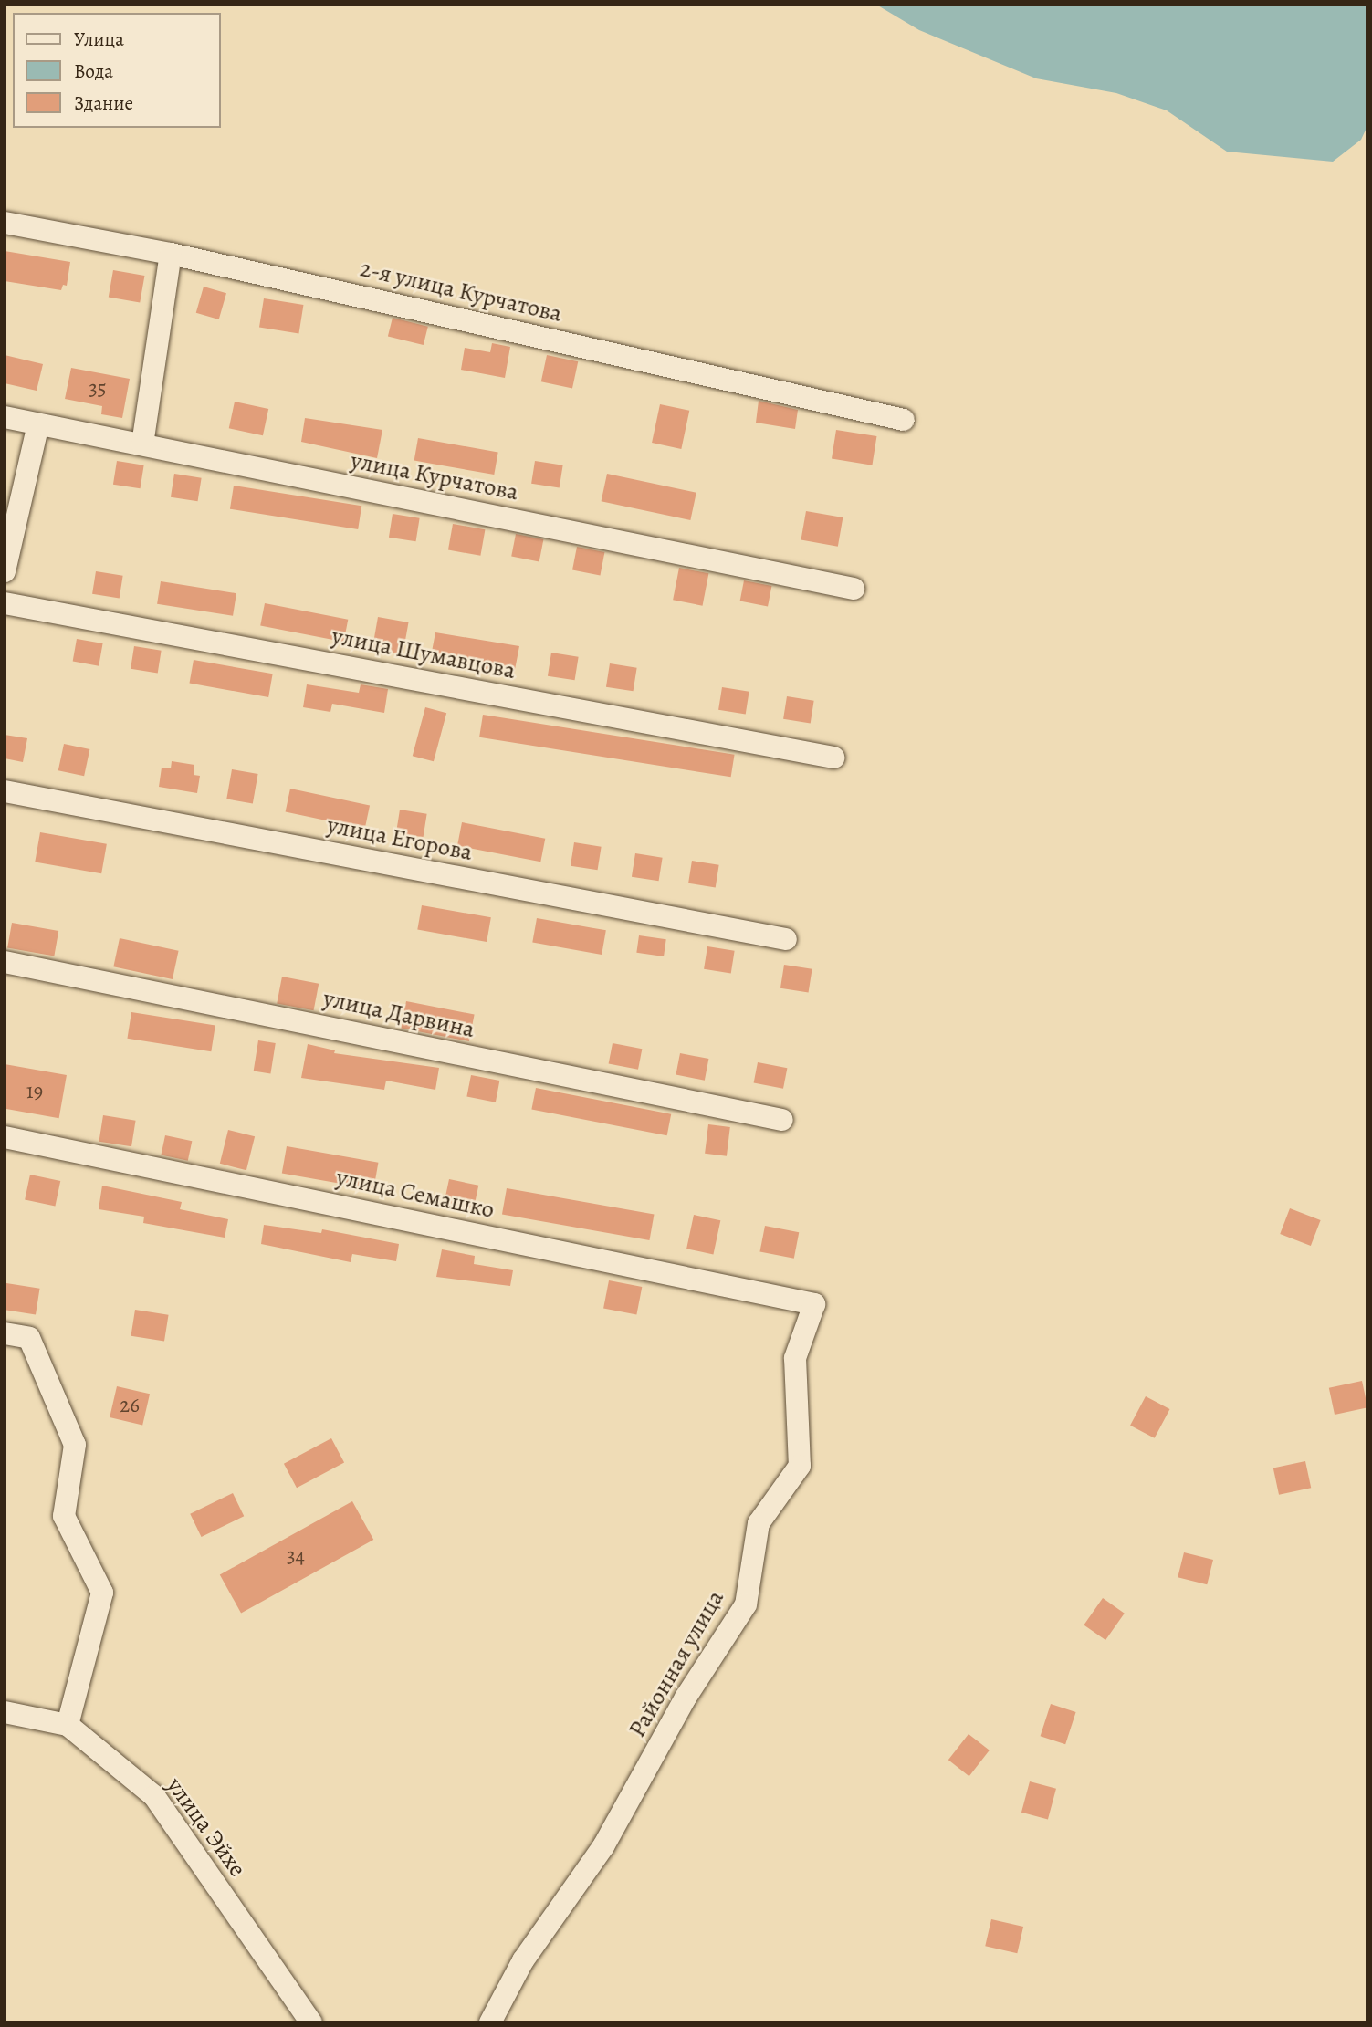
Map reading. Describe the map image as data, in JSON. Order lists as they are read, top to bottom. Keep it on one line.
{"streets":{"street":["2-я улица Курчатова","улица Курчатова","улица Шумавцова","улица Егорова","улица Дарвина","улица Семашко","Районная улица","улица Эйхе"]},"crossings":[["улица Семашко","Районная улица"]],"house_numbers":["35","19","26","34"],"legend":["Улица","Вода","Здание"]}
